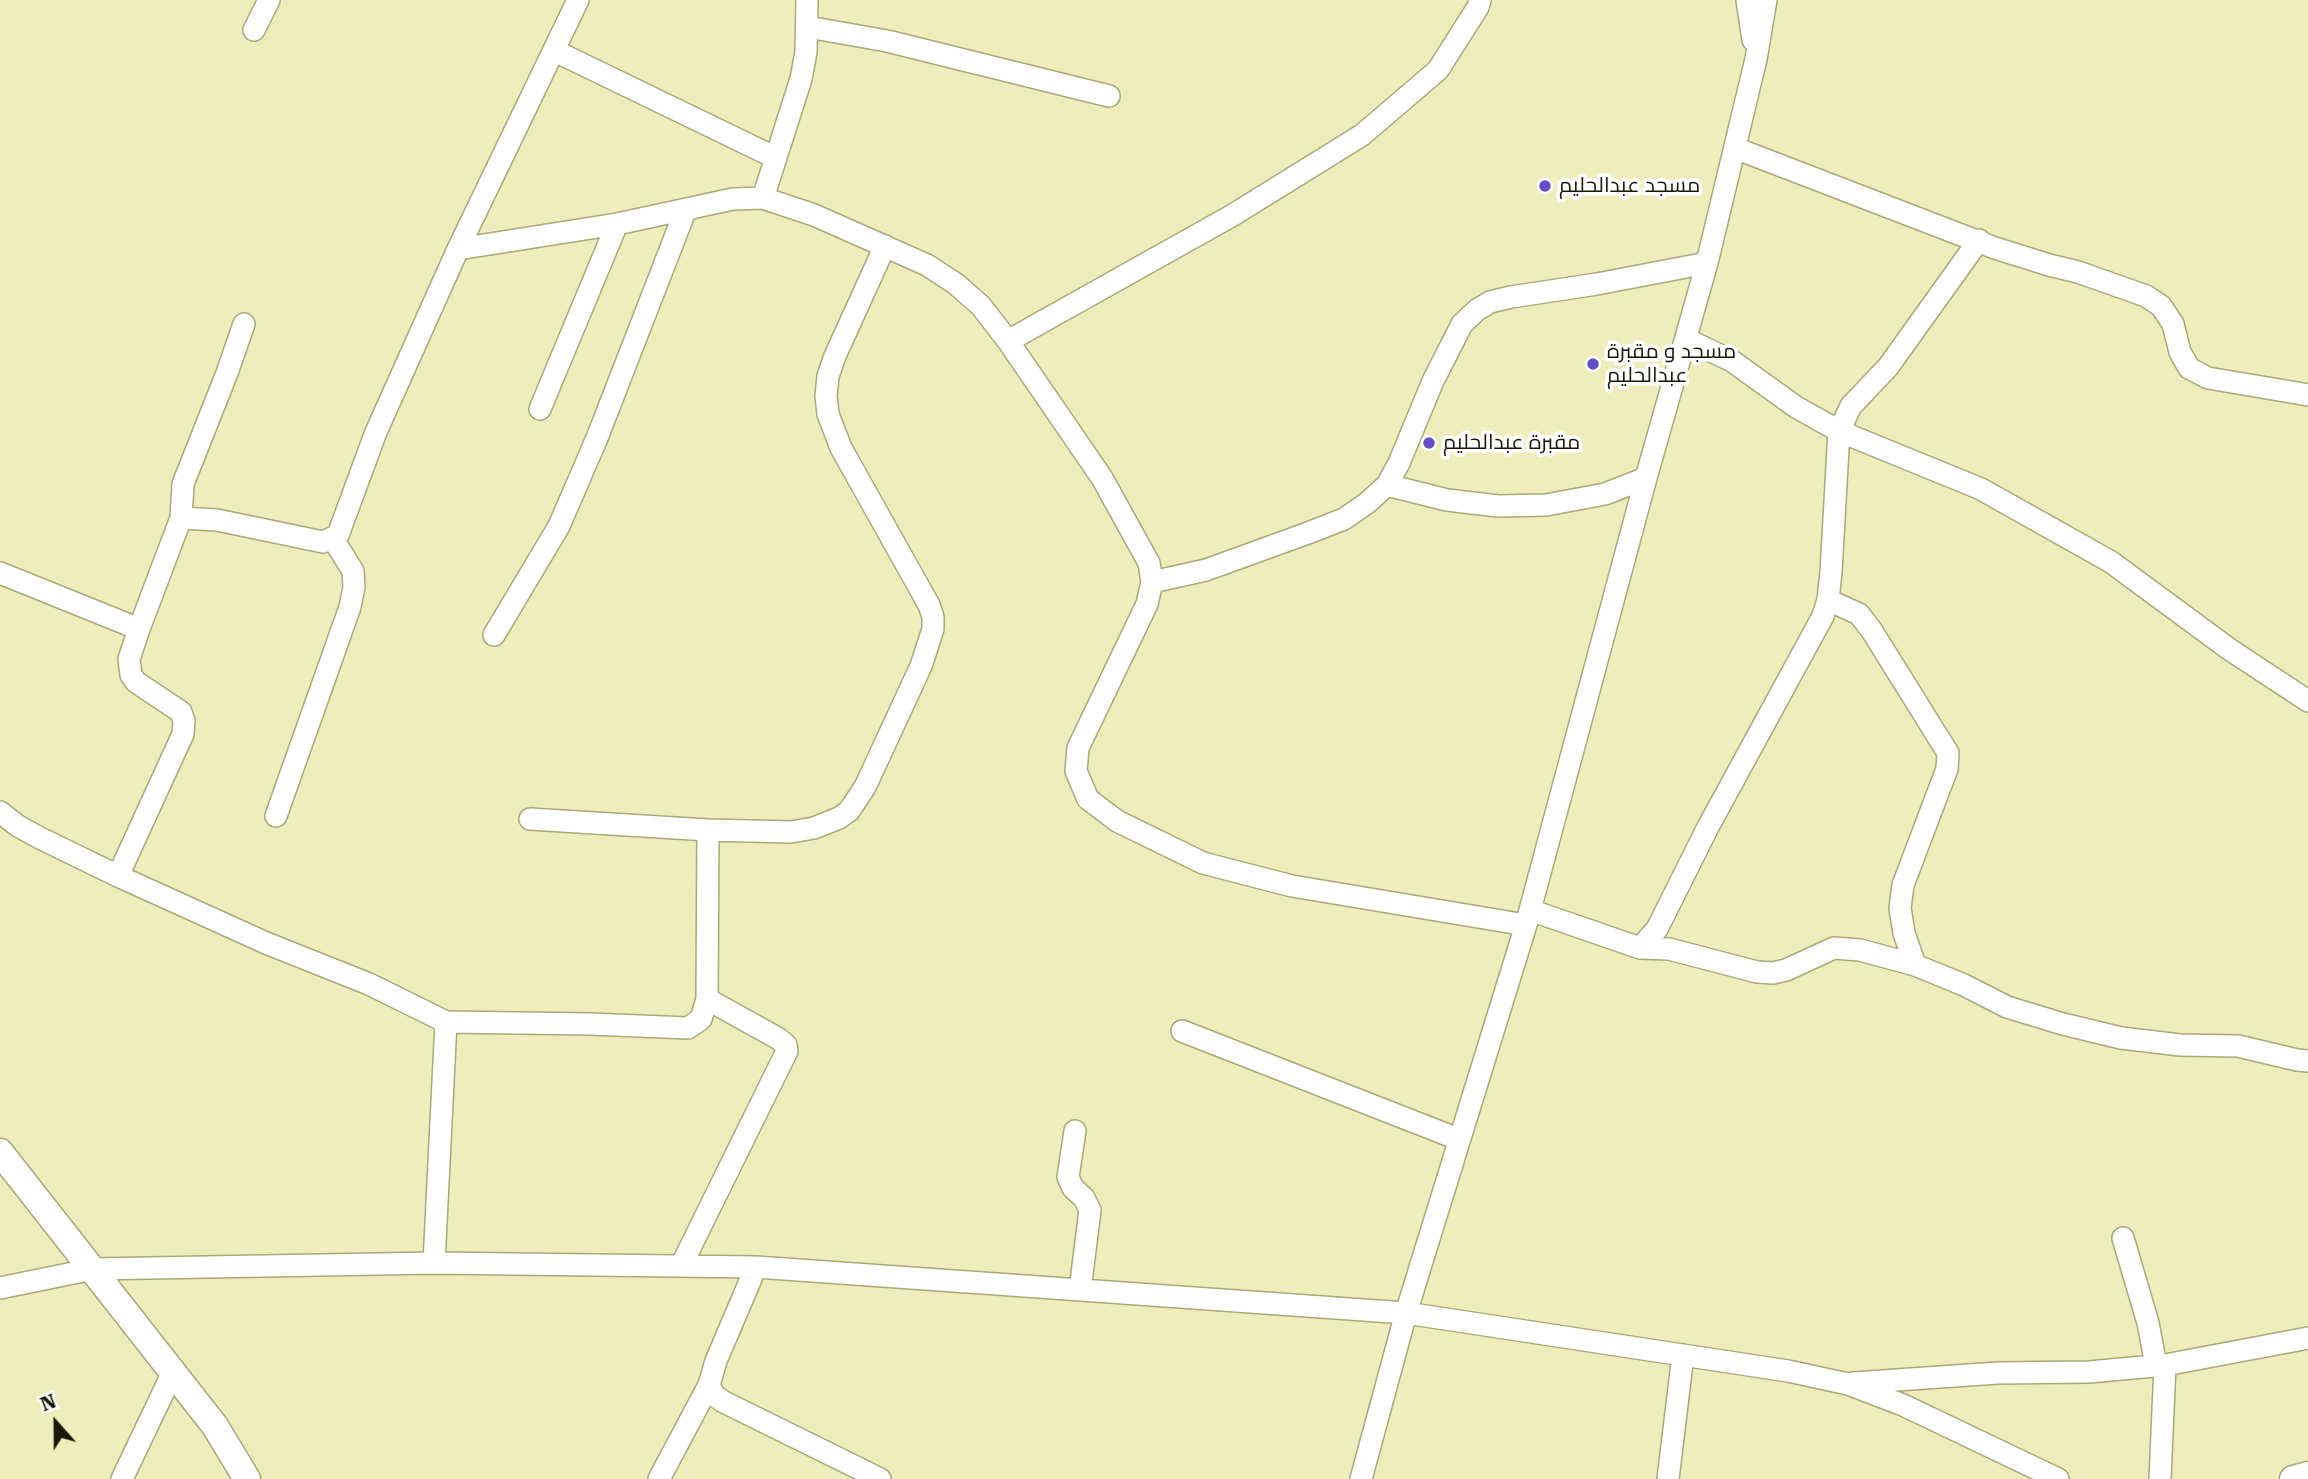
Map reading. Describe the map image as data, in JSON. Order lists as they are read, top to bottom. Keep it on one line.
{"places":["مسجد عبدالحليم","مسجد و مقبرة عبدالحليم","مقبرة عبدالحليم"],"north":"top"}
